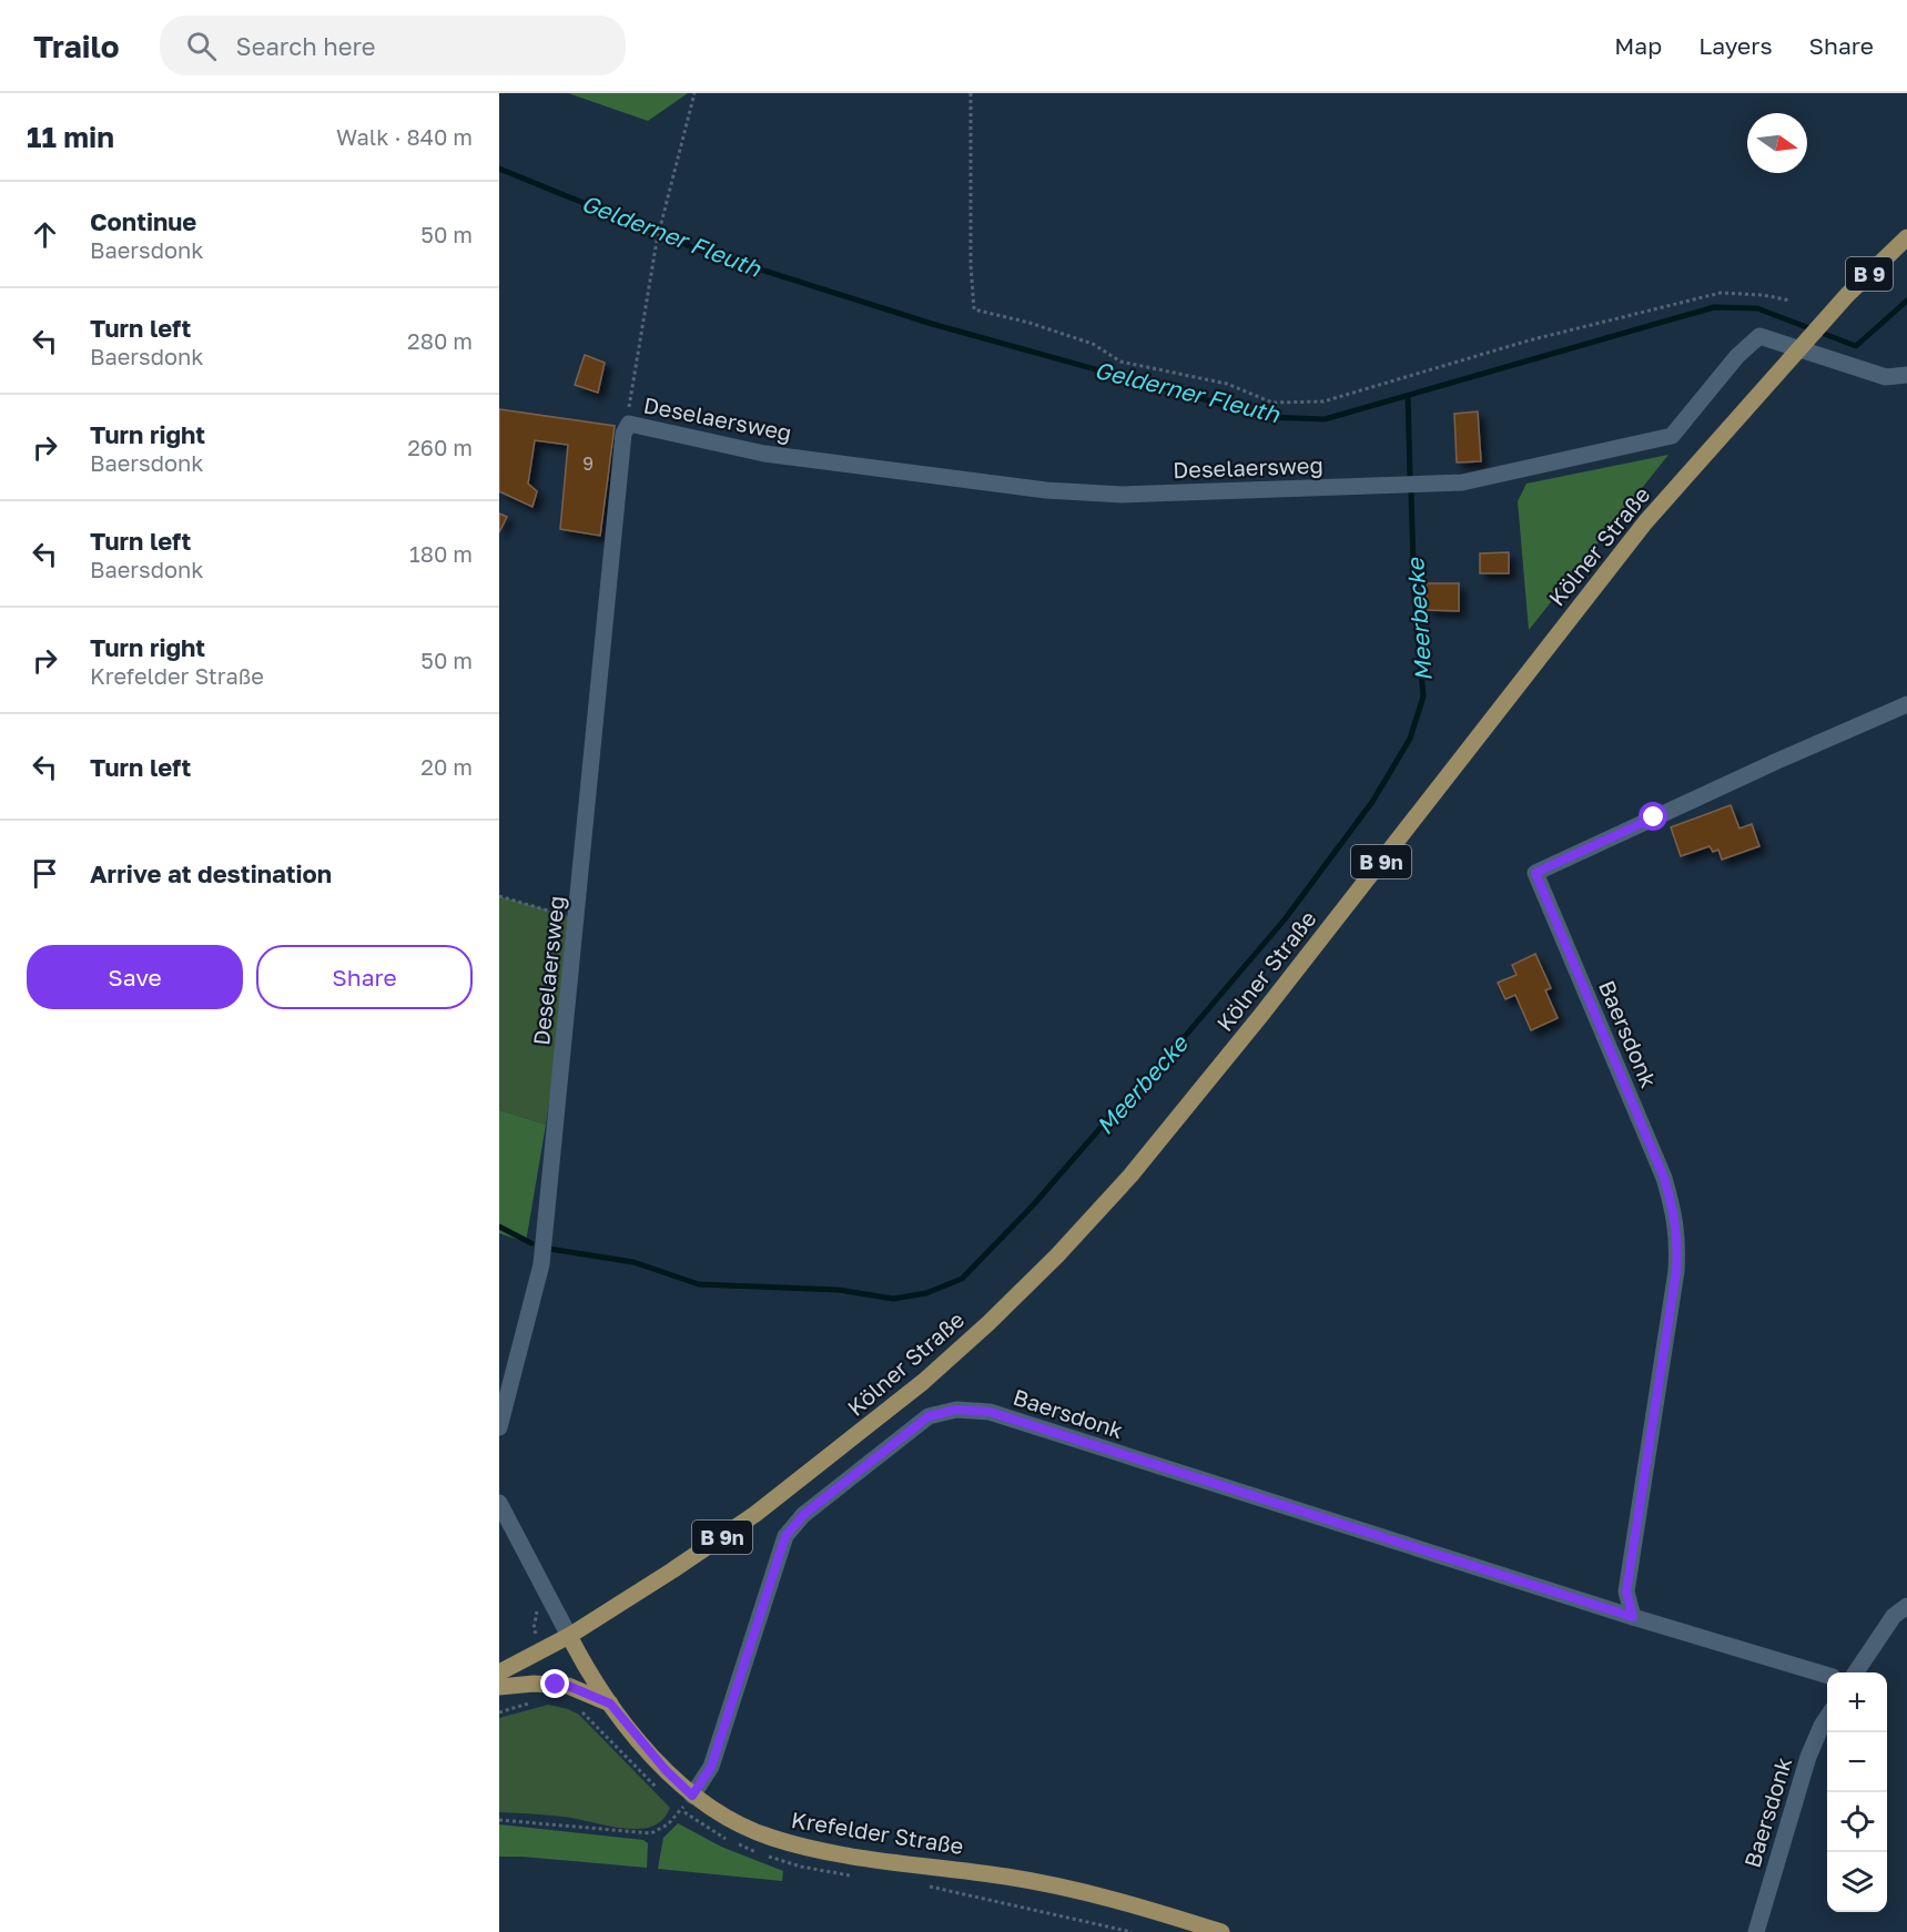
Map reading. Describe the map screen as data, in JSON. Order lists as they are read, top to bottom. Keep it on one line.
{"streets":{"main road":["B 9","Kölner Straße","B 9n","Krefelder Straße"],"street":["Deselaersweg","Baersdonk"]},"crossings":[["Kölner Straße","Krefelder Straße"],["Baersdonk","Krefelder Straße"]],"water":["Gelderner Fleuth","Meerbecke"],"house_numbers":["9"],"north":"right","page":{"header":"Trailo","search":"Search here","nav":["Map","Layers","Share"],"heading":["11 min","Walk · 840 m"],"list":[["Continue","Baersdonk","50 m"],["Turn left","Baersdonk","280 m"],["Turn right","Baersdonk","260 m"],["Turn left","Baersdonk","180 m"],["Turn right","Krefelder Straße","50 m"],["Turn left","20 m"],"Arrive at destination"],"buttons":["Save","Share"],"map_buttons":["+","−"]}}
